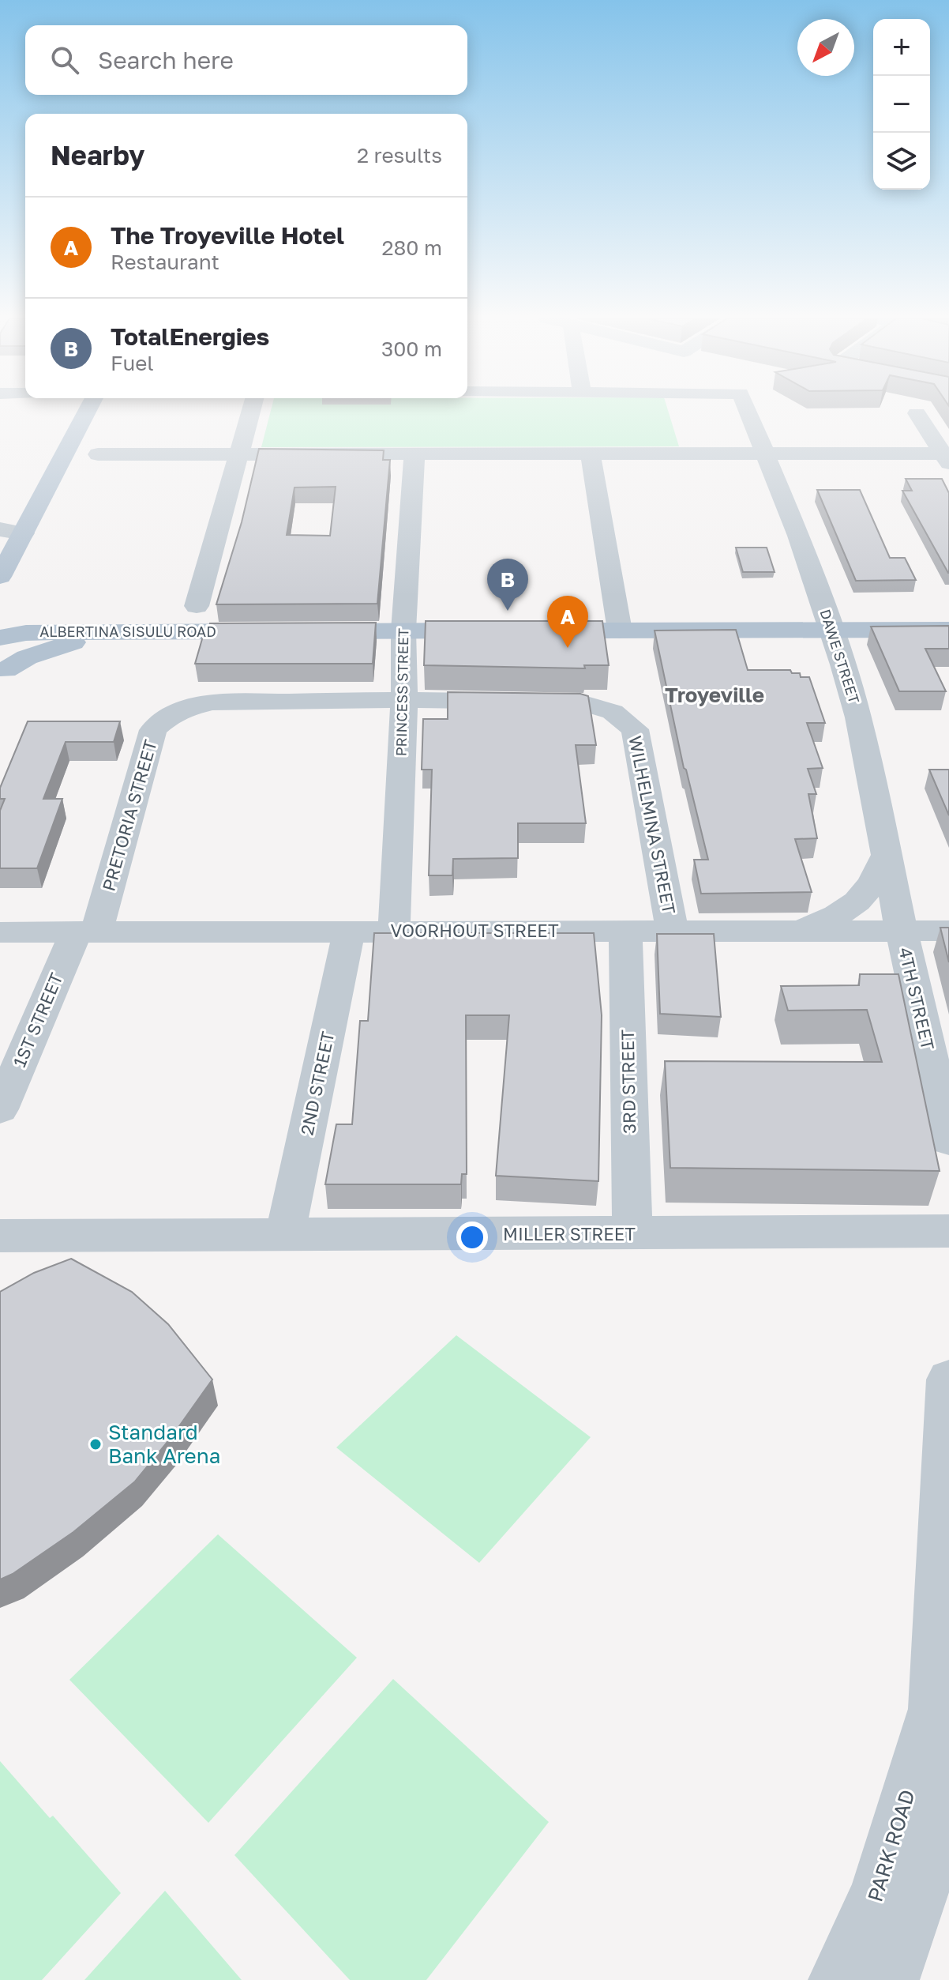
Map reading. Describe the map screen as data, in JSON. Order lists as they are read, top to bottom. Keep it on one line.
{"streets":{"main road":["ALBERTINA SISULU ROAD"],"street":["DAWE STREET","PRINCESS STREET","PRETORIA STREET","WILHELMINA STREET","VOORHOUT STREET","4TH STREET","1ST STREET","3RD STREET","2ND STREET","MILLER STREET","PARK ROAD"]},"crossings":[["DAWE STREET","VOORHOUT STREET"],["DAWE STREET","4TH STREET"],["PRINCESS STREET","PRETORIA STREET"],["PRINCESS STREET","WILHELMINA STREET"],["PRINCESS STREET","VOORHOUT STREET"],["PRETORIA STREET","WILHELMINA STREET"],["PRETORIA STREET","VOORHOUT STREET"],["PRETORIA STREET","1ST STREET"],["WILHELMINA STREET","VOORHOUT STREET"],["VOORHOUT STREET","4TH STREET"],["VOORHOUT STREET","1ST STREET"],["VOORHOUT STREET","3RD STREET"],["VOORHOUT STREET","2ND STREET"],["3RD STREET","MILLER STREET"],["2ND STREET","MILLER STREET"]],"districts":["Troyeville"],"places":["Standard Bank Arena"],"north":"bottom left","page":{"map_buttons":["+","−"],"search":"Search here","heading":["Nearby","2 results"],"list":[{"mark":"A","name":"The Troyeville Hotel","note":"Restaurant","value":"280 m"},{"mark":"B","name":"TotalEnergies","note":"Fuel","value":"300 m"}],"pins":["B","A"]}}
